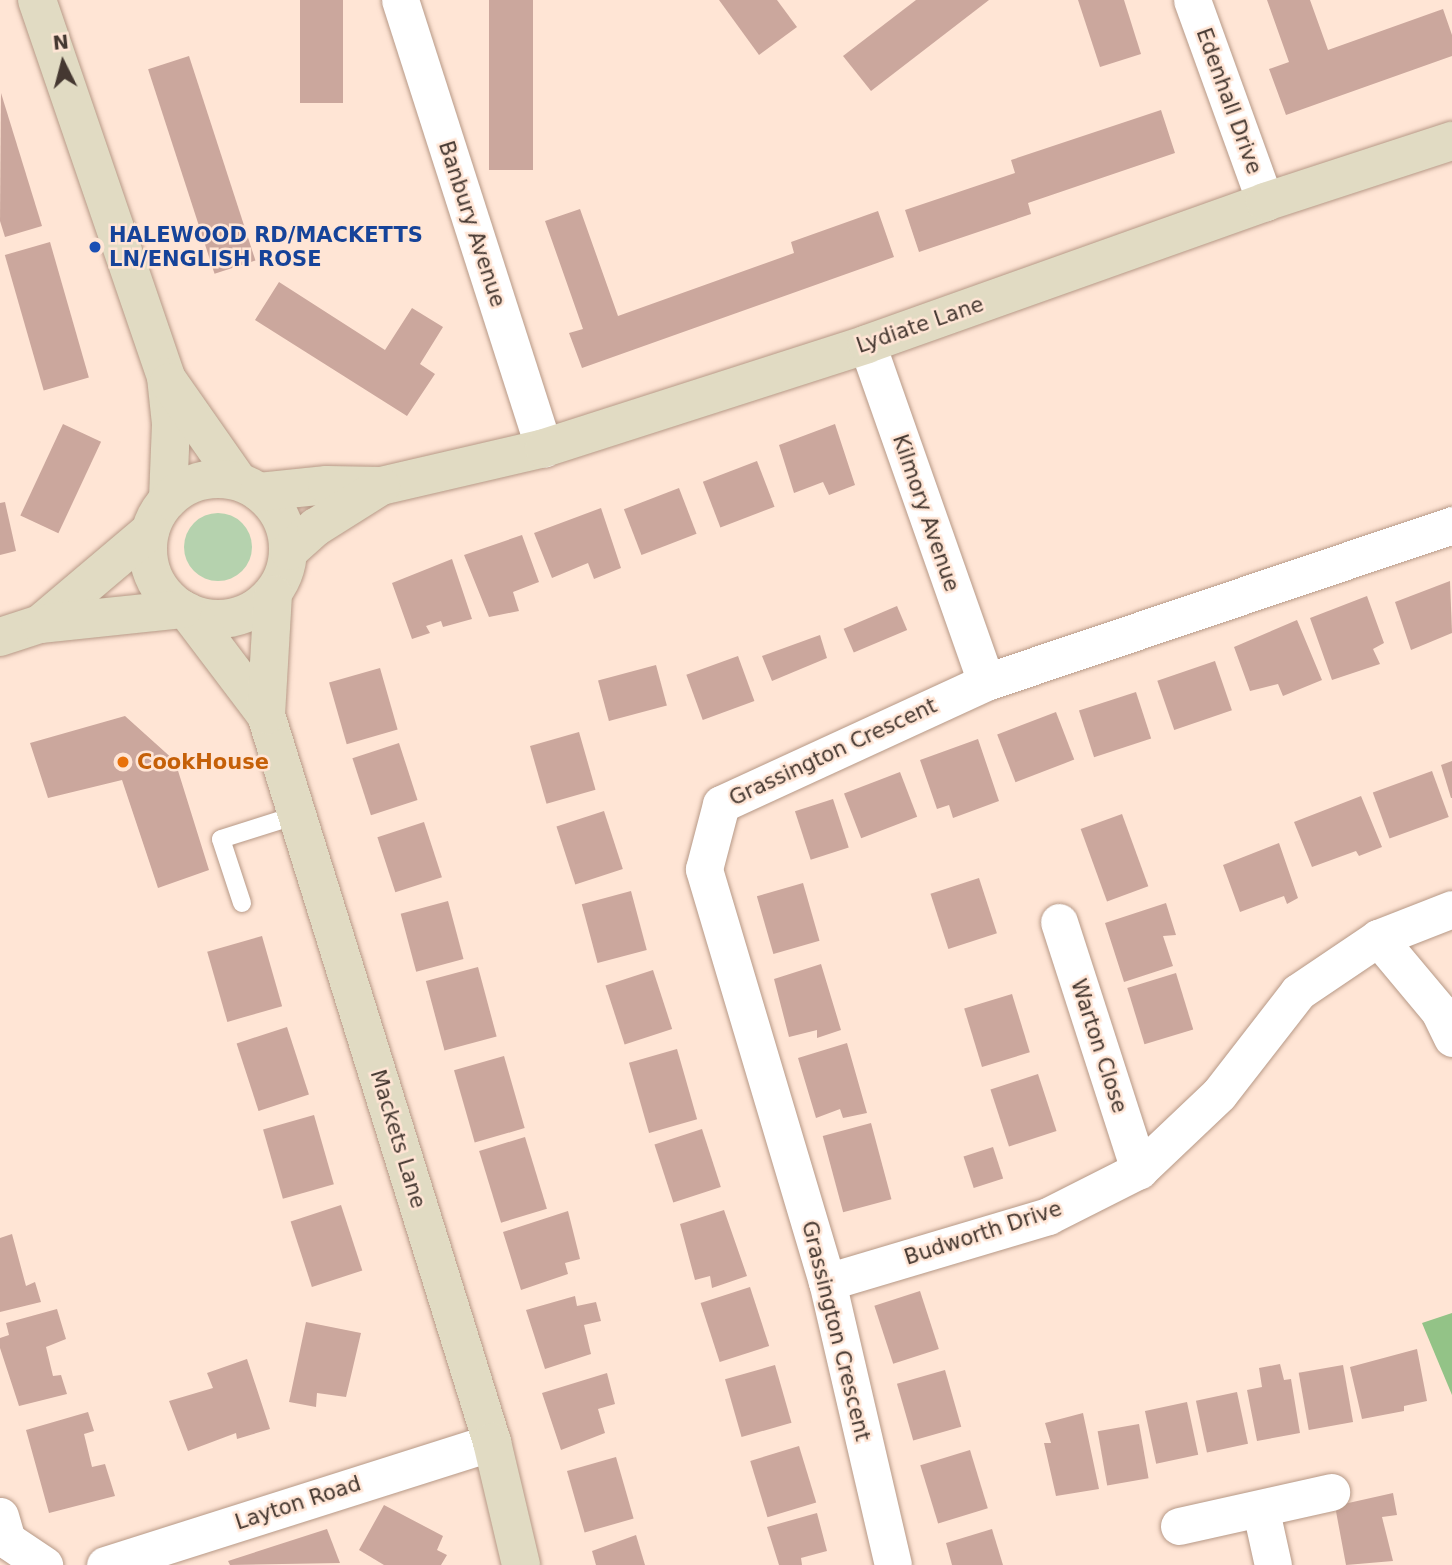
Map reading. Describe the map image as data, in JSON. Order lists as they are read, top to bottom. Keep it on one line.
{"streets":{"street":["Edenhall Drive","Banbury Avenue","Lydiate Lane","Kilmory Avenue","Grassington Crescent","Warton Close","Mackets Lane","Budworth Drive","Layton Road"]},"crossings":[["Edenhall Drive","Lydiate Lane"],["Banbury Avenue","Lydiate Lane"],["Lydiate Lane","Kilmory Avenue"],["Lydiate Lane","Mackets Lane"],["Kilmory Avenue","Grassington Crescent"],["Grassington Crescent","Budworth Drive"],["Warton Close","Budworth Drive"],["Mackets Lane","Layton Road"]],"places":["HALEWOOD RD/MACKETTS LN/ENGLISH ROSE","CookHouse"],"north":"top"}
